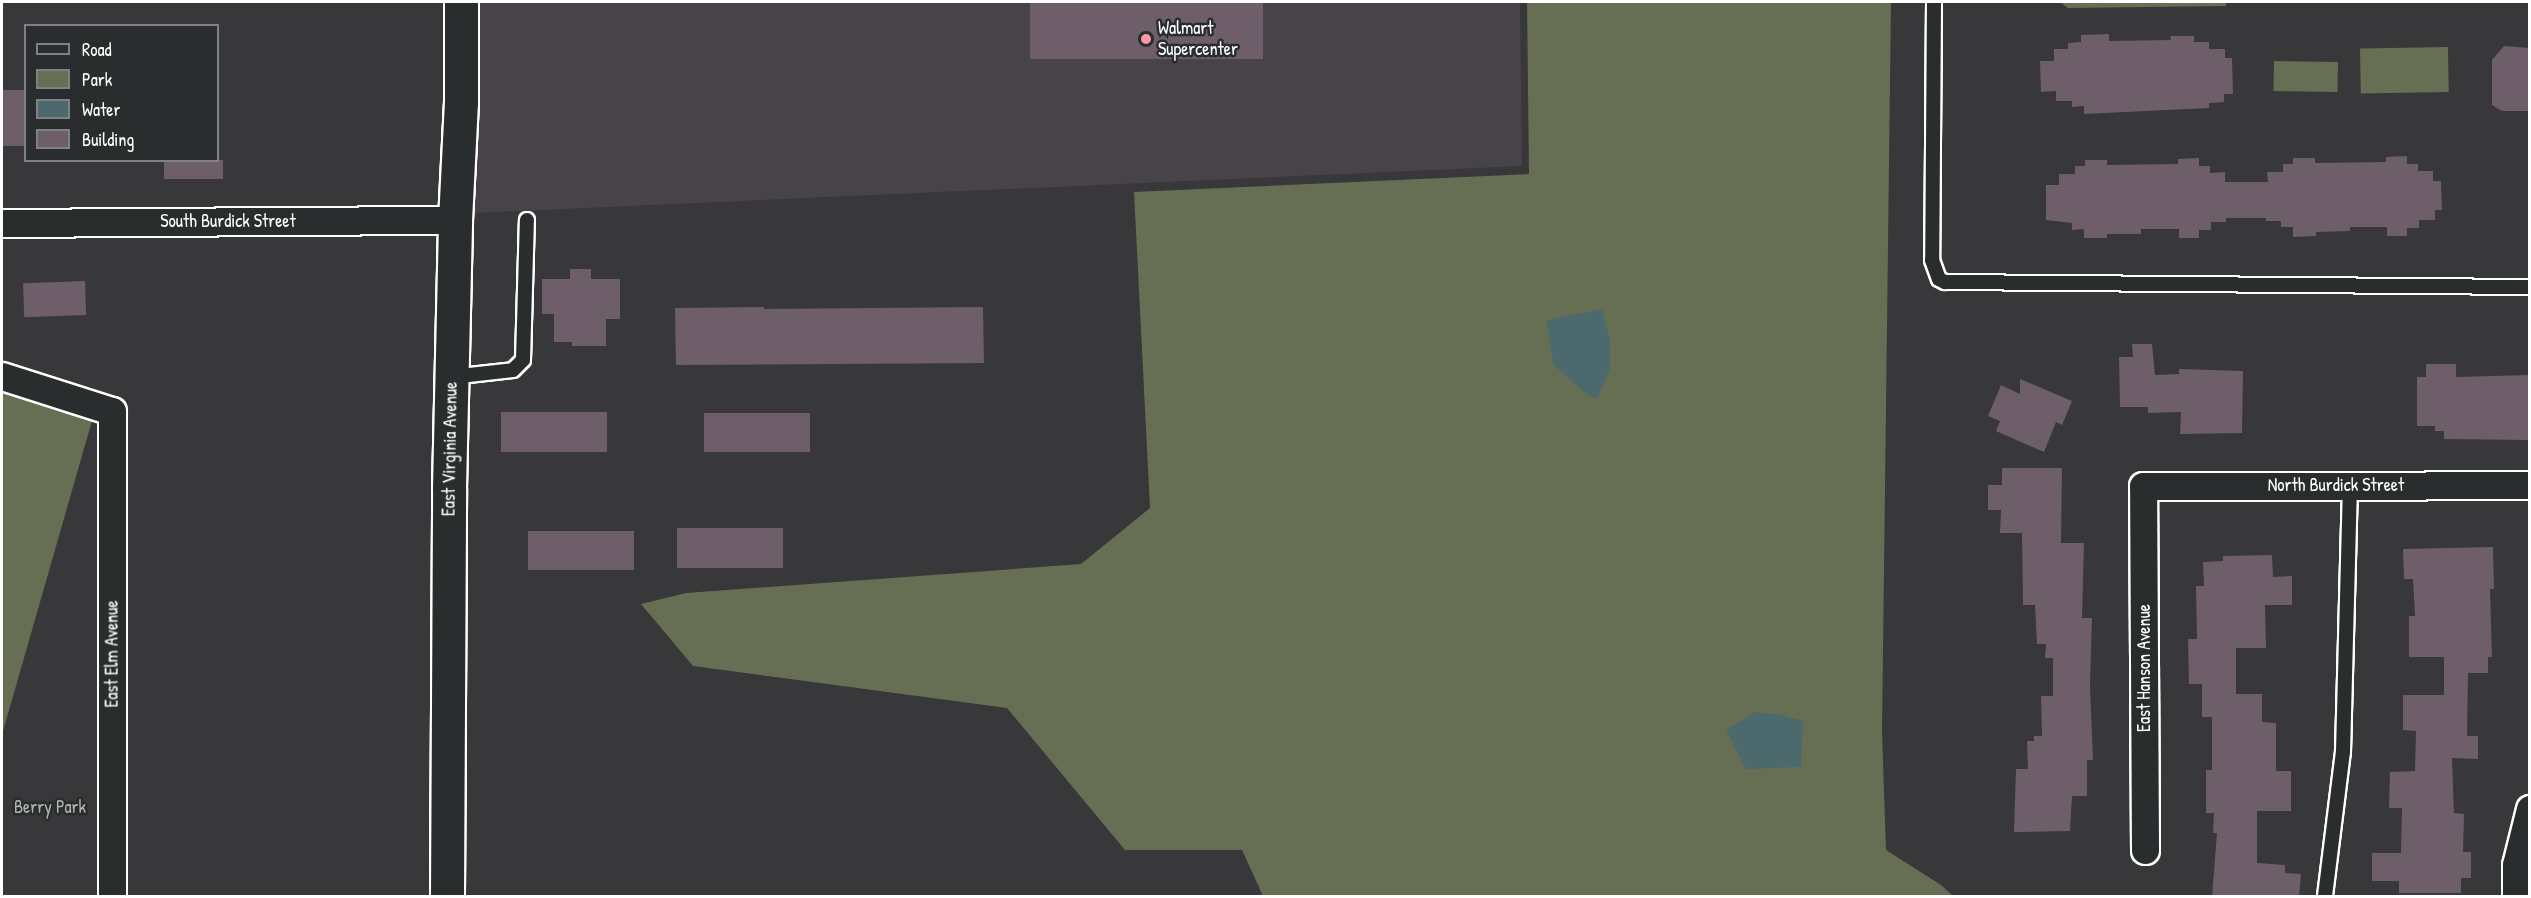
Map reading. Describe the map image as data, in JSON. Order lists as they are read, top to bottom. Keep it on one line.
{"streets":{"street":["South Burdick Street","East Virginia Avenue","North Burdick Street","East Elm Avenue","East Hanson Avenue"]},"crossings":[["South Burdick Street","East Virginia Avenue"],["North Burdick Street","East Hanson Avenue"]],"parks":["Berry Park"],"places":["Walmart Supercenter"],"legend":["Road","Park","Water","Building"]}
